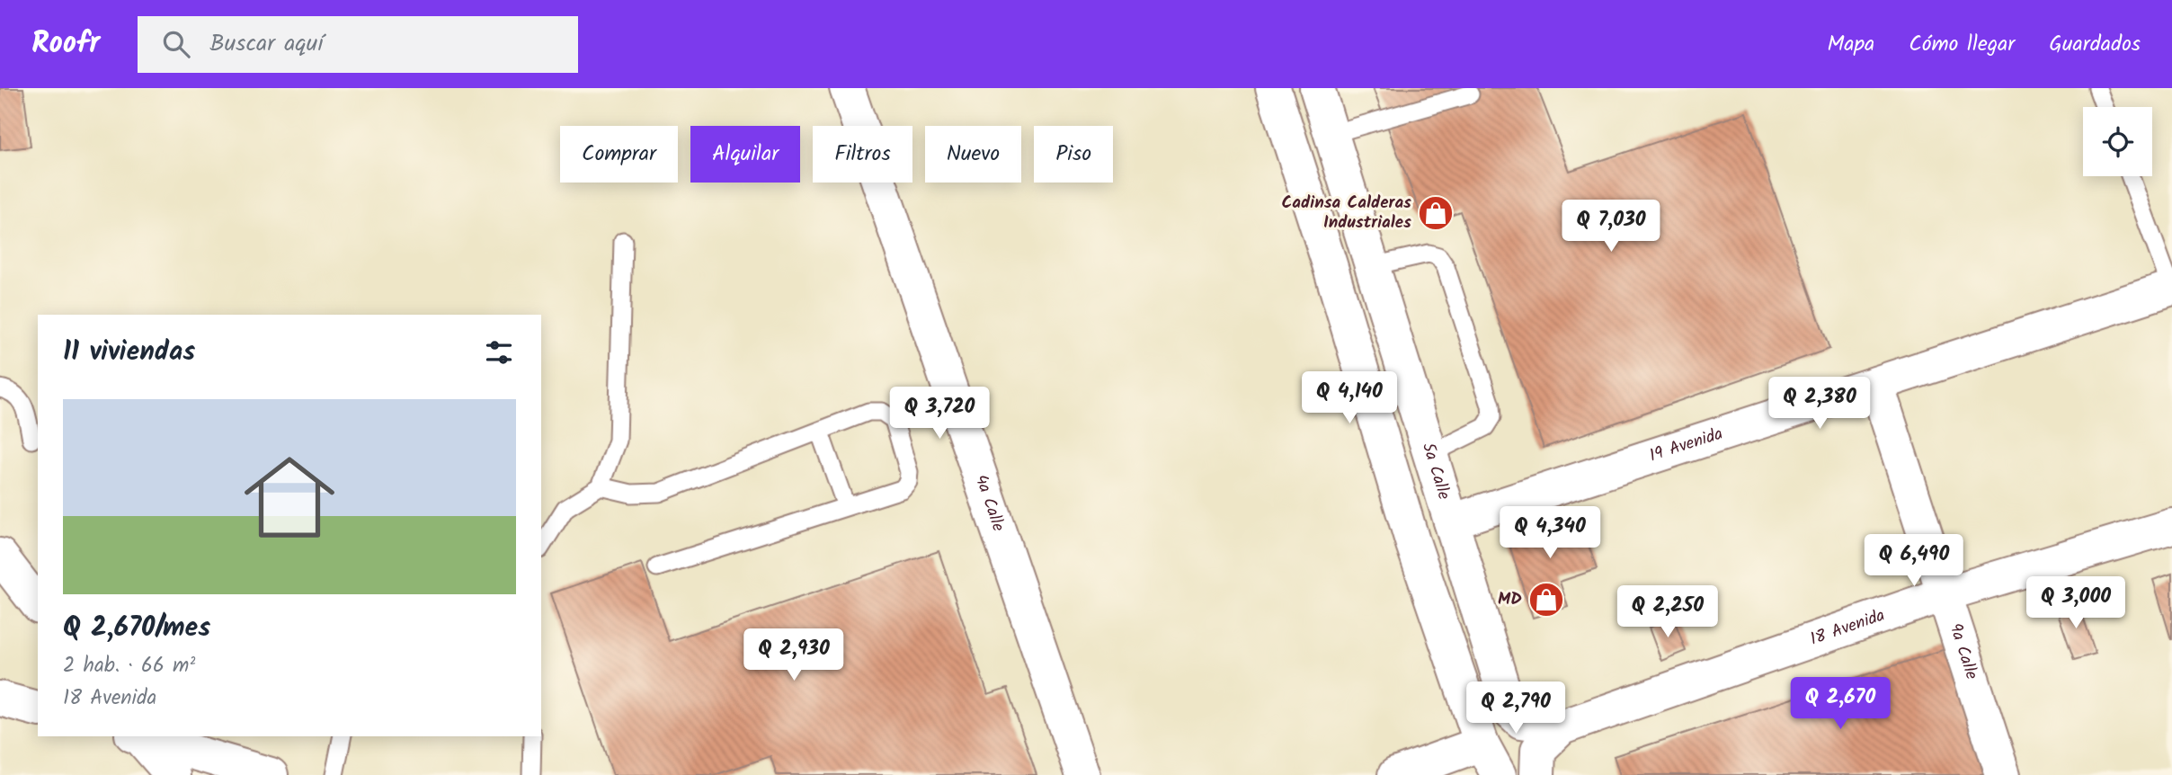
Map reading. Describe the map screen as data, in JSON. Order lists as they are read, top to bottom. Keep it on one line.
{"streets":{"main road":["19 Avenida","5a Calle","4a Calle","18 Avenida","9a Calle"]},"crossings":[["19 Avenida","5a Calle"],["19 Avenida","9a Calle"],["5a Calle","18 Avenida"],["18 Avenida","9a Calle"]],"places":{"shop":["Cadinsa Calderas Industriales","MD"]},"page":{"header":"Roofr","search":"Buscar aquí","nav":["Mapa","Cómo llegar","Guardados"],"chip":["Comprar","Alquilar","Filtros","Nuevo","Piso"],"price":["Q 7,030","Q 4,140","Q 2,380","Q 3,720","Q 4,340","Q 6,490","Q 3,000","Q 2,250","Q 2,930","Q 2,670","Q 2,790"],"heading":"11 viviendas","list":[{"name":"Q 2,670/mes","note":"2 hab. · 66 m² · 18 Avenida"}]}}
